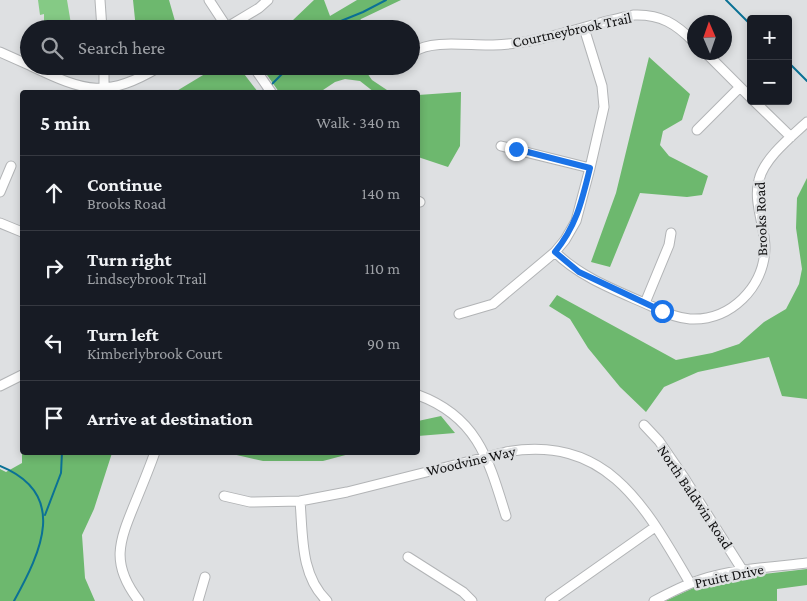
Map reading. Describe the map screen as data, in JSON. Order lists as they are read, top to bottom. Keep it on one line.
{"streets":{"street":["Courtneybrook Trail","Brooks Road","Woodvine Way","North Baldwin Road","Pruitt Drive"]},"crossings":[["Woodvine Way","Pruitt Drive"],["North Baldwin Road","Pruitt Drive"]],"north":"top","page":{"map_buttons":["+","−"],"search":"Search here","heading":["5 min","Walk · 340 m"],"list":[["Continue","Brooks Road","140 m"],["Turn right","Lindseybrook Trail","110 m"],["Turn left","Kimberlybrook Court","90 m"],"Arrive at destination"]}}
